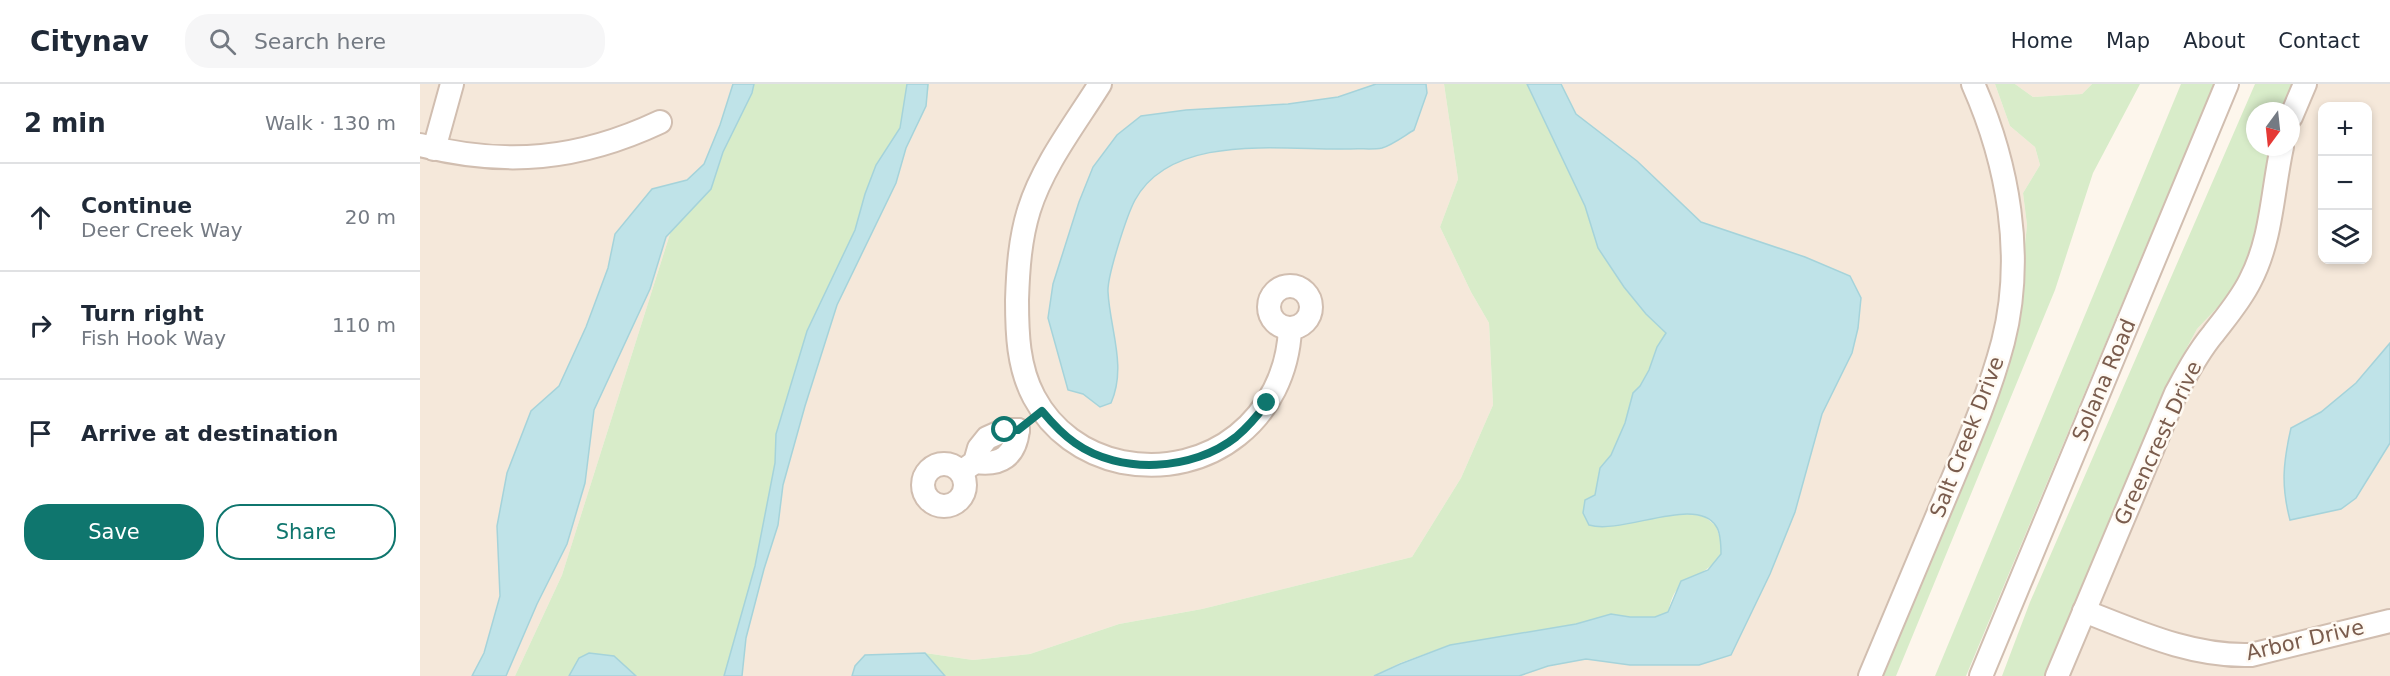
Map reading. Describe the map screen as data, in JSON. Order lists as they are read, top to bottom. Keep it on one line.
{"streets":{"street":["Solana Road","Salt Creek Drive","Greencrest Drive","Arbor Drive"]},"crossings":[["Greencrest Drive","Arbor Drive"]],"north":"bottom","page":{"header":"Citynav","search":"Search here","nav":["Home","Map","About","Contact"],"heading":["2 min","Walk · 130 m"],"map_buttons":["+","−"],"list":[["Continue","Deer Creek Way","20 m"],["Turn right","Fish Hook Way","110 m"],"Arrive at destination"],"buttons":["Save","Share"]}}
